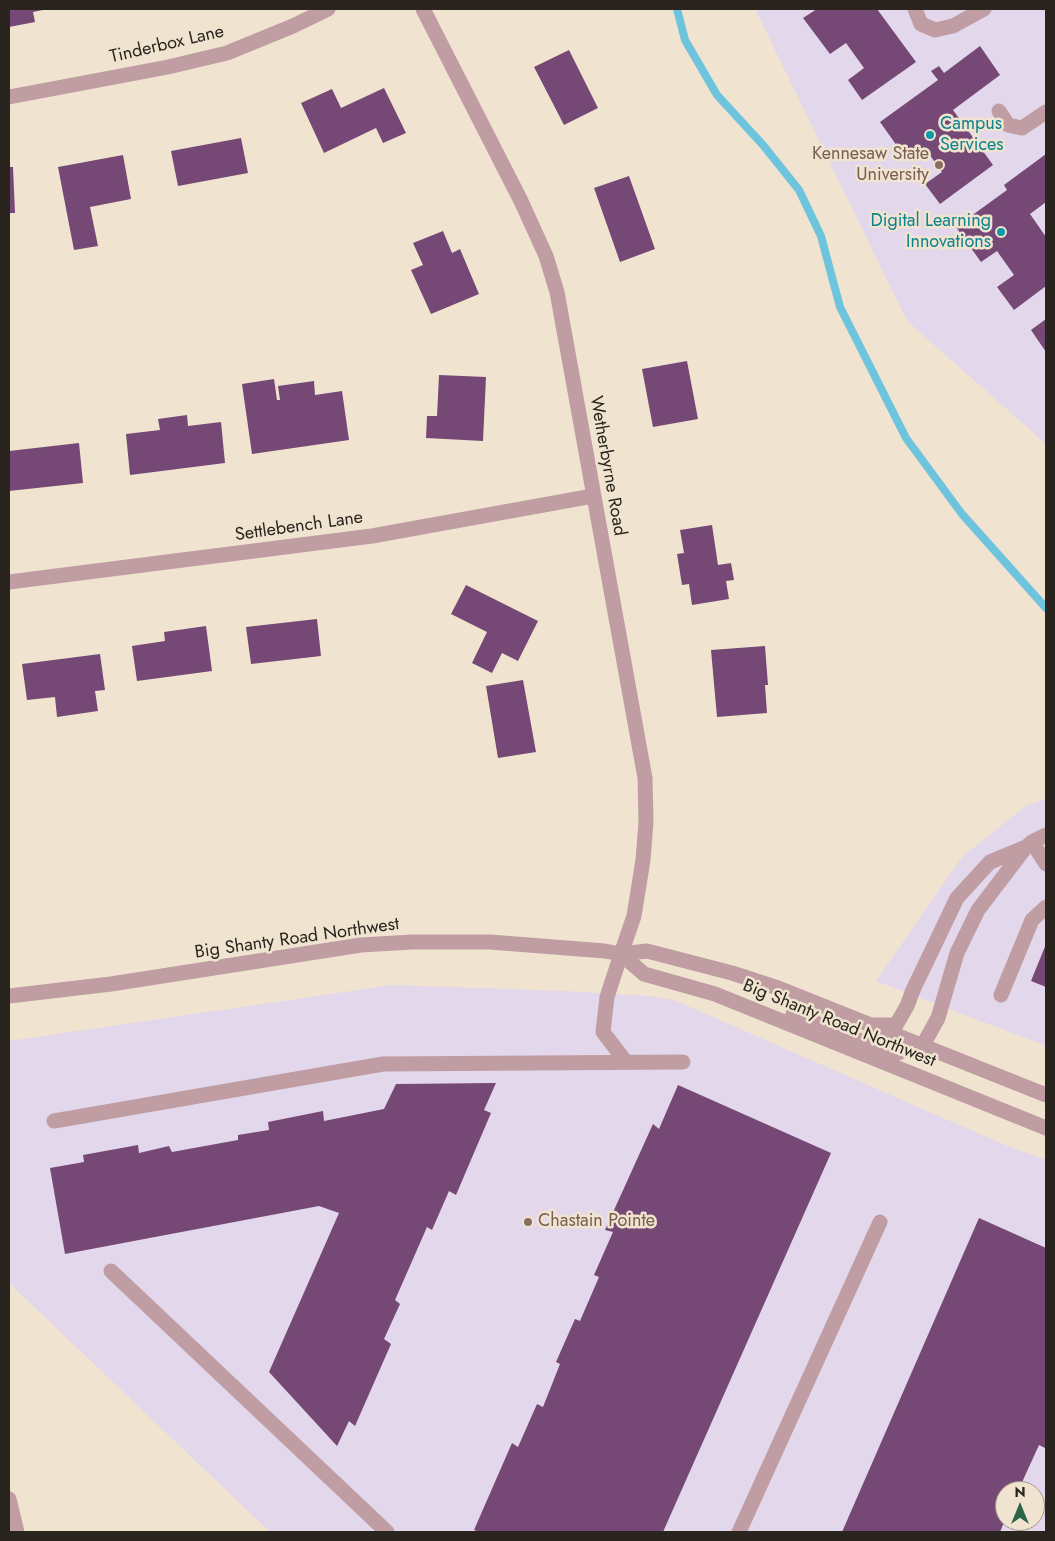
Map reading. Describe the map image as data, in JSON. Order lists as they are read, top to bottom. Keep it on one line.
{"streets":{"street":["Tinderbox Lane","Wetherbyrne Road","Settlebench Lane","Big Shanty Road Northwest"]},"crossings":[["Wetherbyrne Road","Settlebench Lane"],["Wetherbyrne Road","Big Shanty Road Northwest"]],"places":["Campus Services","Kennesaw State University","Digital Learning Innovations","Chastain Pointe"],"north":"top"}
